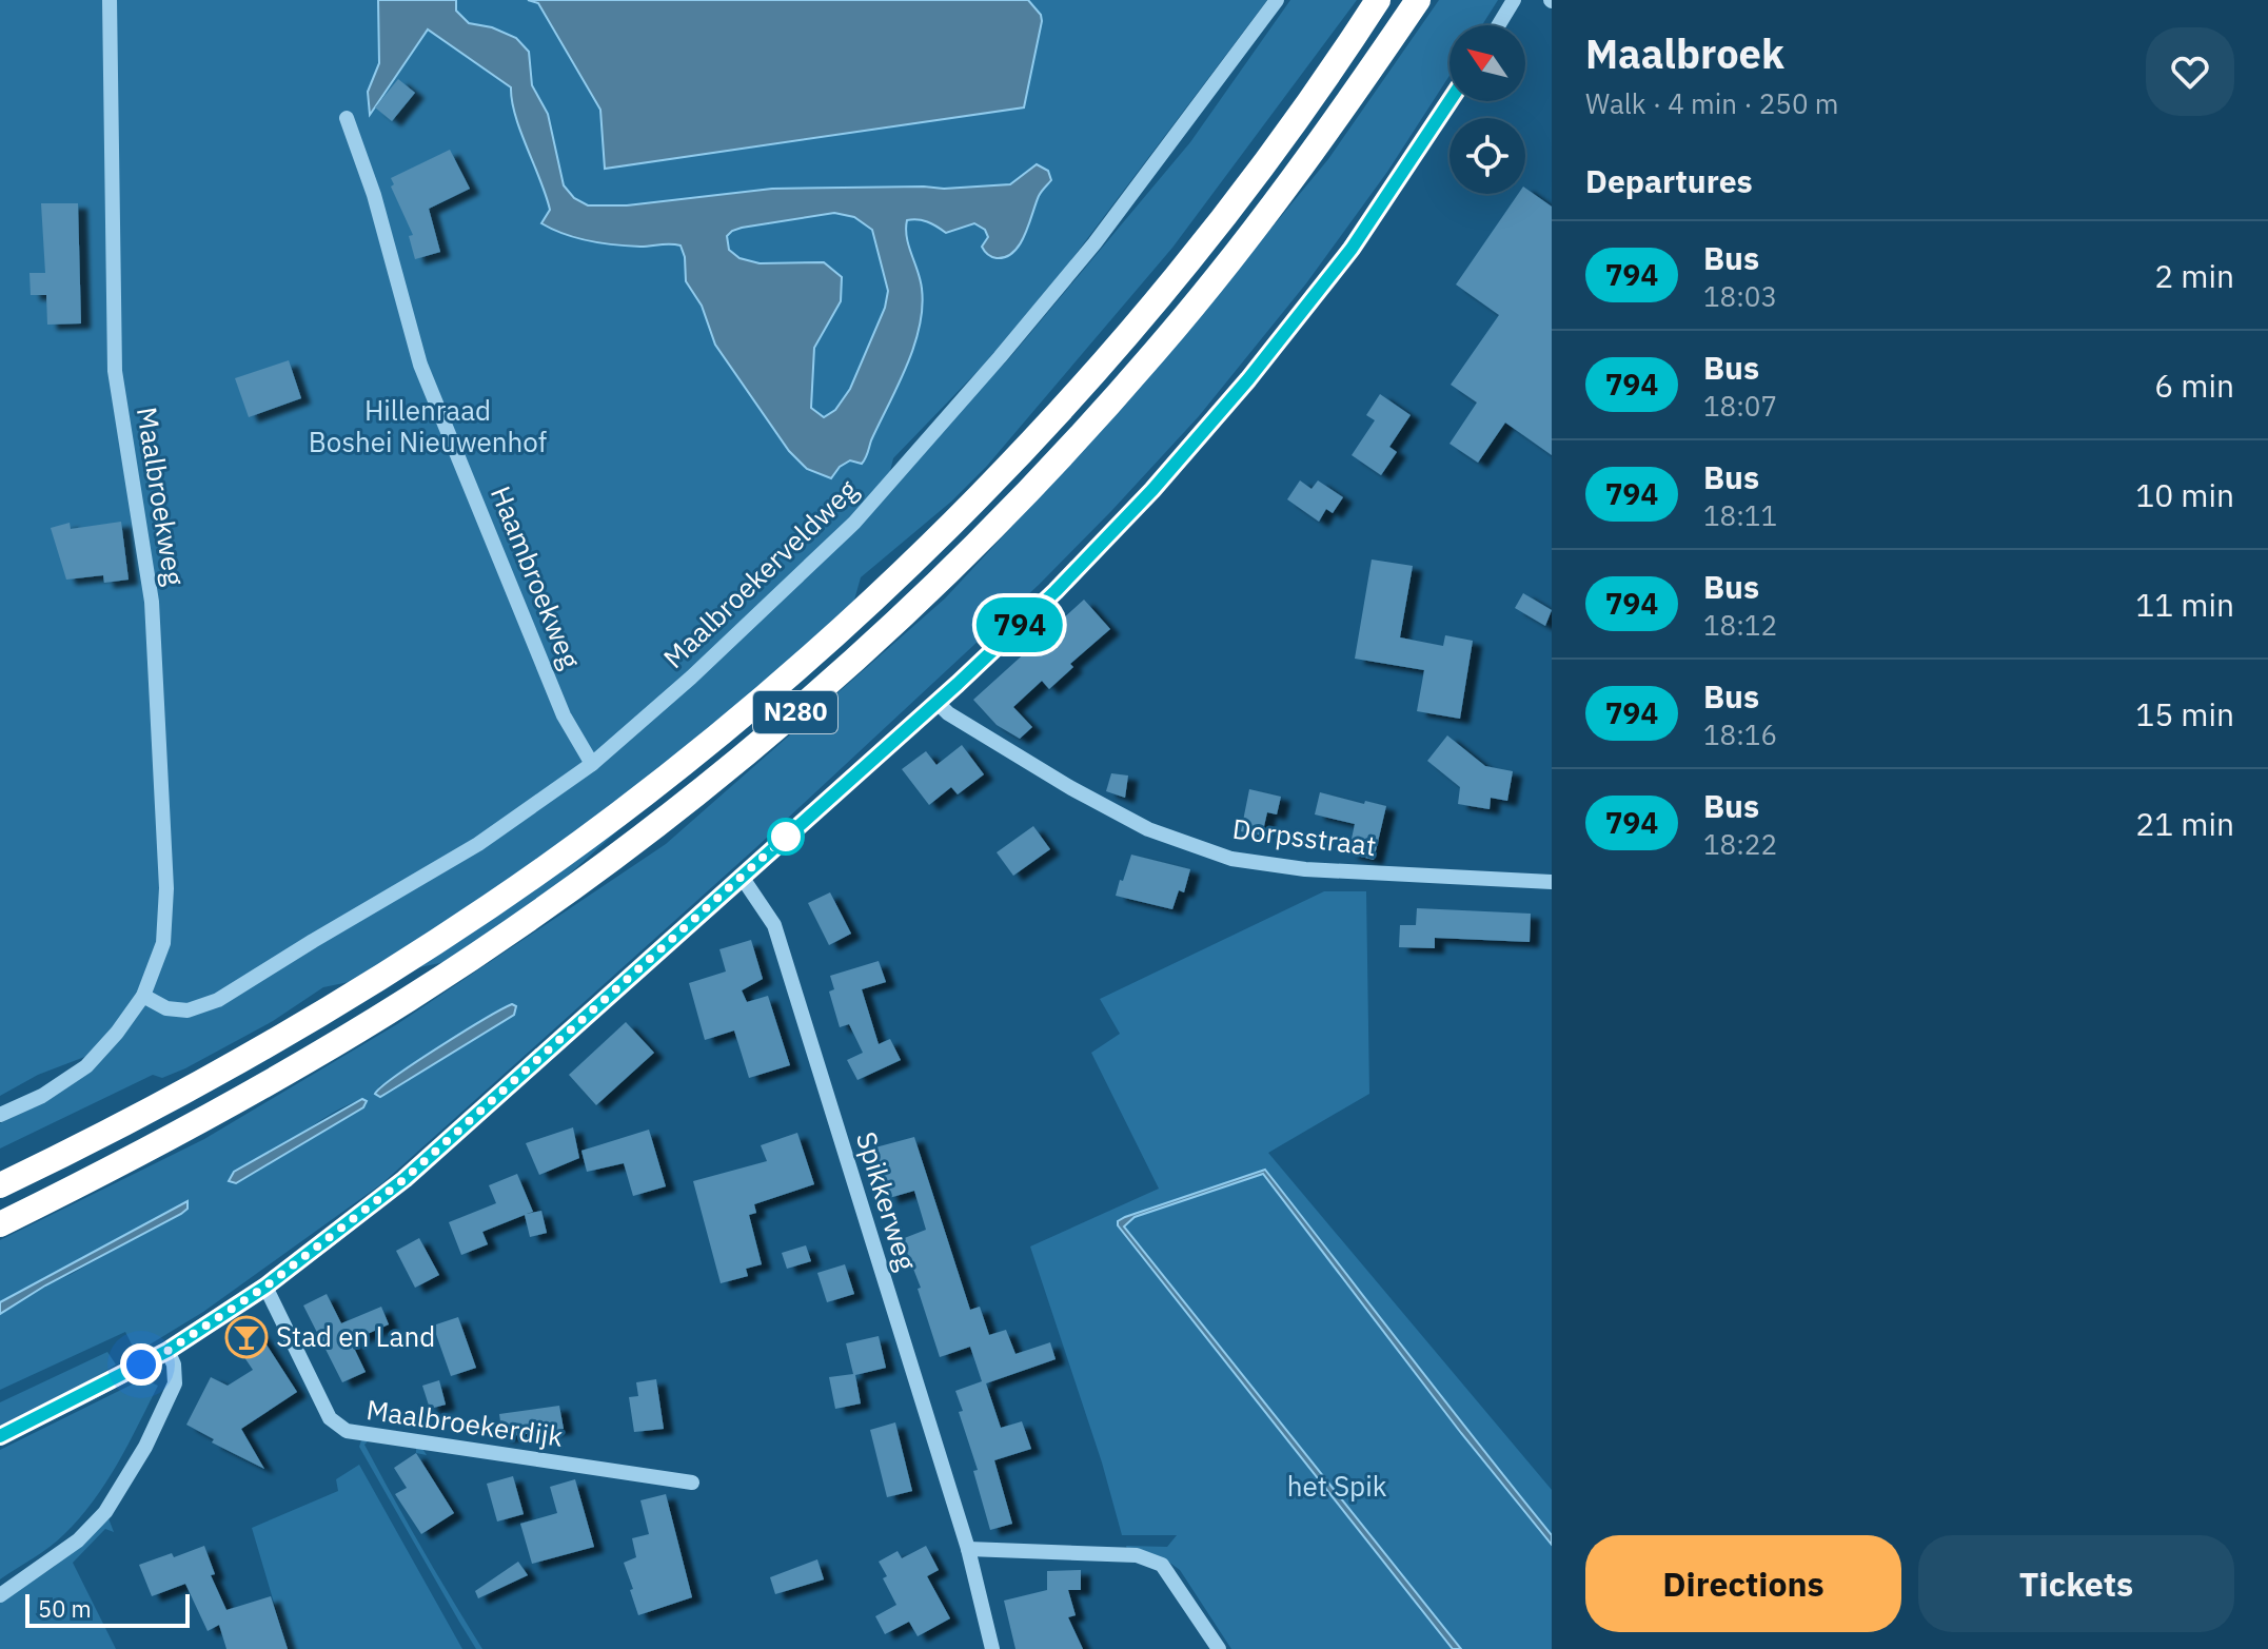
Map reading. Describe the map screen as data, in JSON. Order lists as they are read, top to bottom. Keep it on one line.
{"streets":{"highway":["N280"],"street":["Maalbroekweg","Maalbroekerveldweg","Haambroekweg","Dorpsstraat","Spikkerweg","Maalbroekerdijk"]},"crossings":[["Maalbroekweg","Maalbroekerveldweg"],["Maalbroekerveldweg","Haambroekweg"]],"parks":["Hillenraad Boshei Nieuwenhof","het Spik"],"places":{"bar":["Stad en Land"]},"lines":["bus line 794"],"scale_bar":"50 m","north":"top left","page":{"on_map":"794","heading":[["Maalbroek","Walk · 4 min · 250 m"],"Departures"],"list":[{"mark":"794","name":"Bus","note":"18:03","value":"2 min"},{"mark":"794","name":"Bus","note":"18:07","value":"6 min"},{"mark":"794","name":"Bus","note":"18:11","value":"10 min"},{"mark":"794","name":"Bus","note":"18:12","value":"11 min"},{"mark":"794","name":"Bus","note":"18:16","value":"15 min"},{"mark":"794","name":"Bus","note":"18:22","value":"21 min"}],"buttons":["Directions","Tickets"],"scale":"50 m"}}
